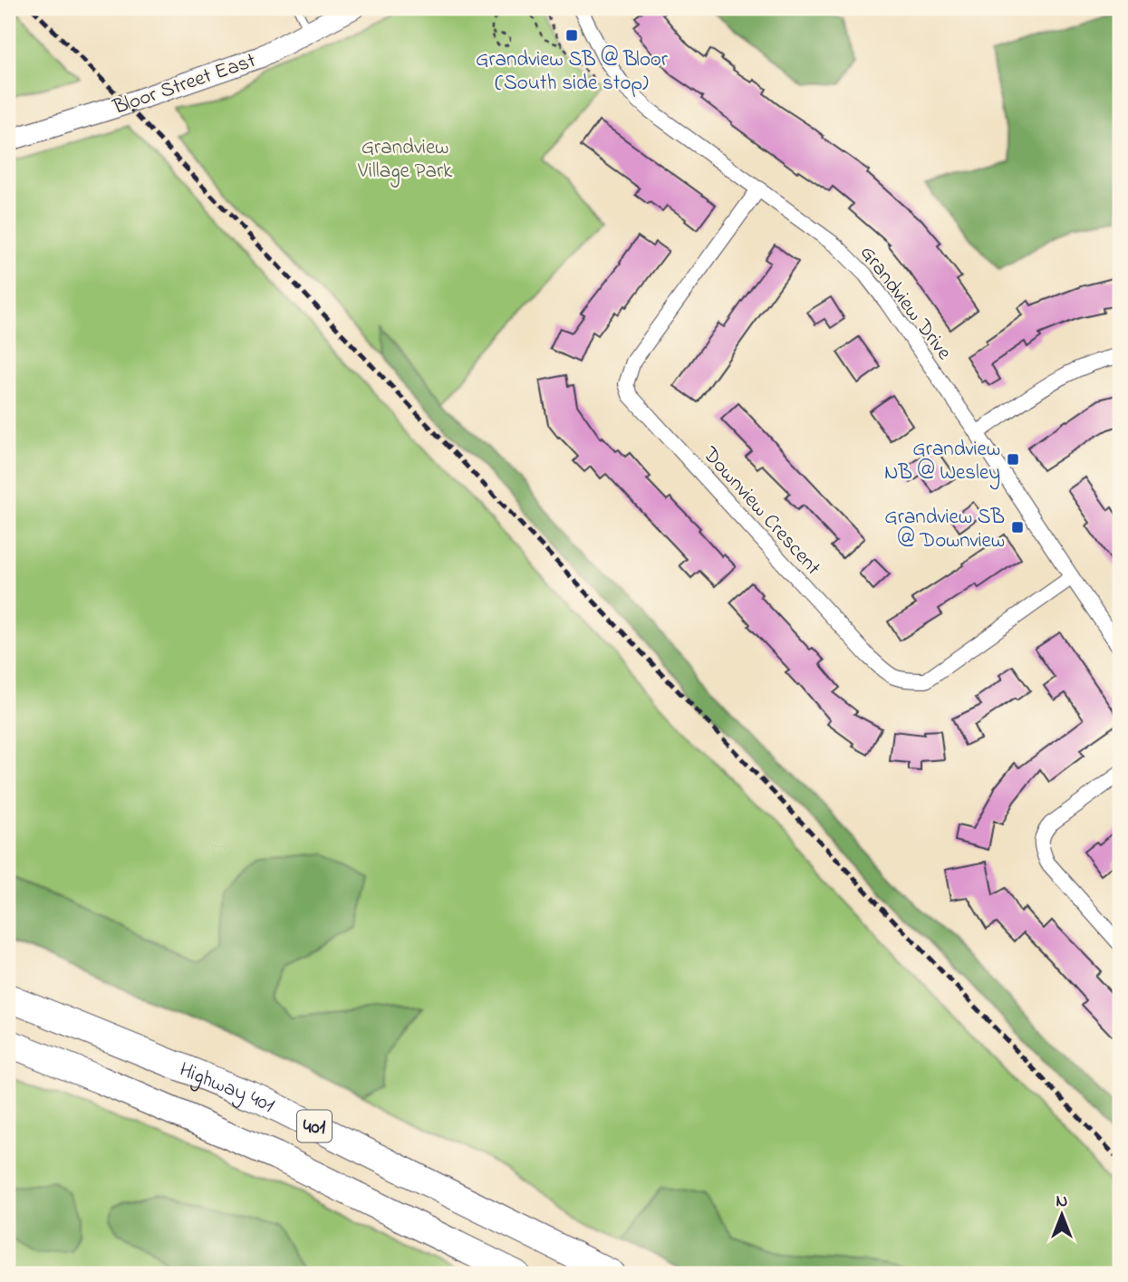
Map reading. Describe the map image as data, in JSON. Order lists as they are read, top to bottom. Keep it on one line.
{"streets":{"highway":["Highway 401","401"],"main road":["Bloor Street East"],"street":["Grandview Drive","Downview Crescent"]},"crossings":[["Grandview Drive","Downview Crescent"]],"parks":["Grandview Village Park"],"places":{"transit":["Grandview SB @ Bloor (South side stop)","Grandview NB @ Wesley","Grandview SB @ Downview"]},"north":"top"}
